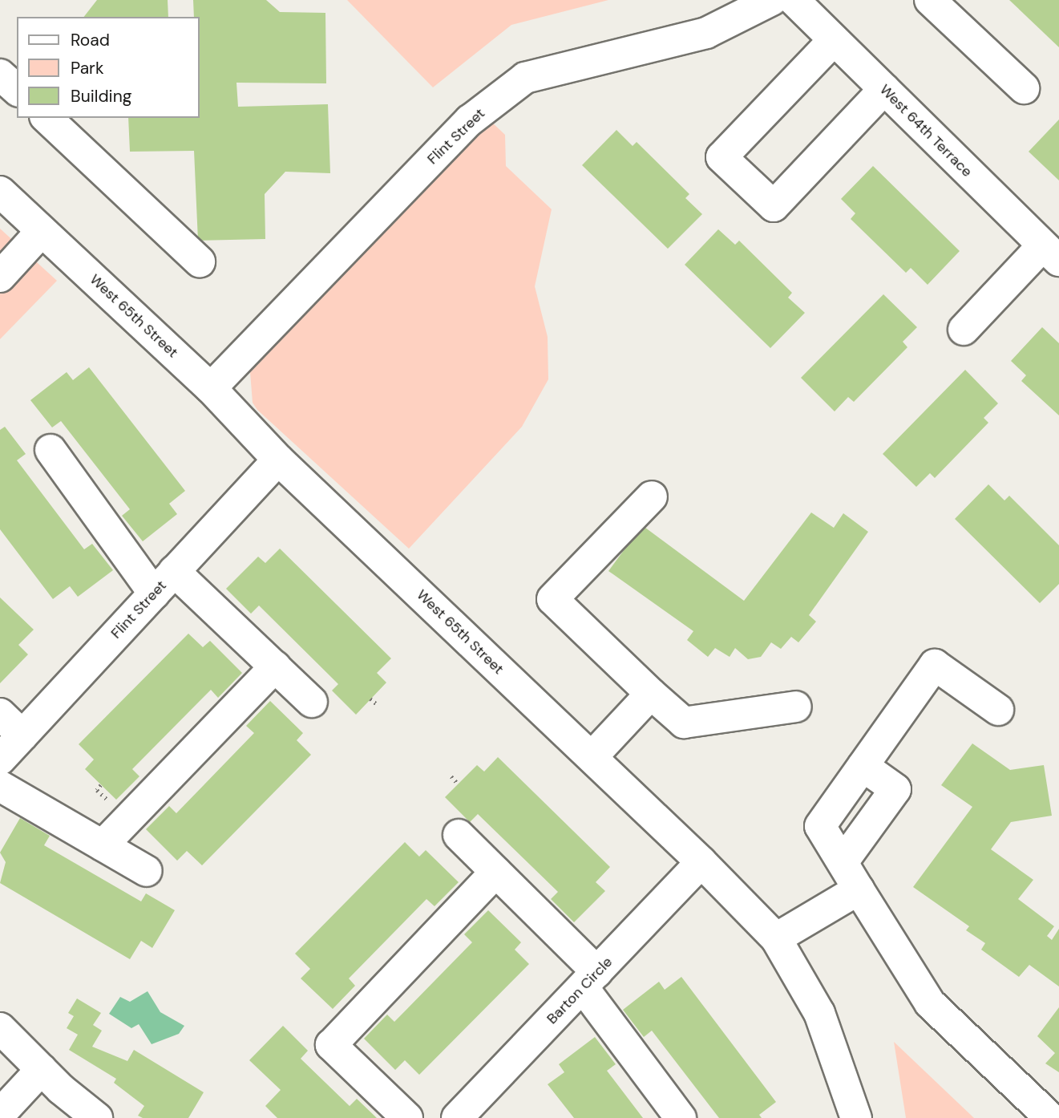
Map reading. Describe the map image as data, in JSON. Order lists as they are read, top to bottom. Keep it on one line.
{"streets":{"street":["West 64th Terrace","Flint Street","West 65th Street","Barton Circle"]},"crossings":[["Flint Street","West 65th Street"],["West 65th Street","Barton Circle"]],"legend":["Road","Park","Building"]}
